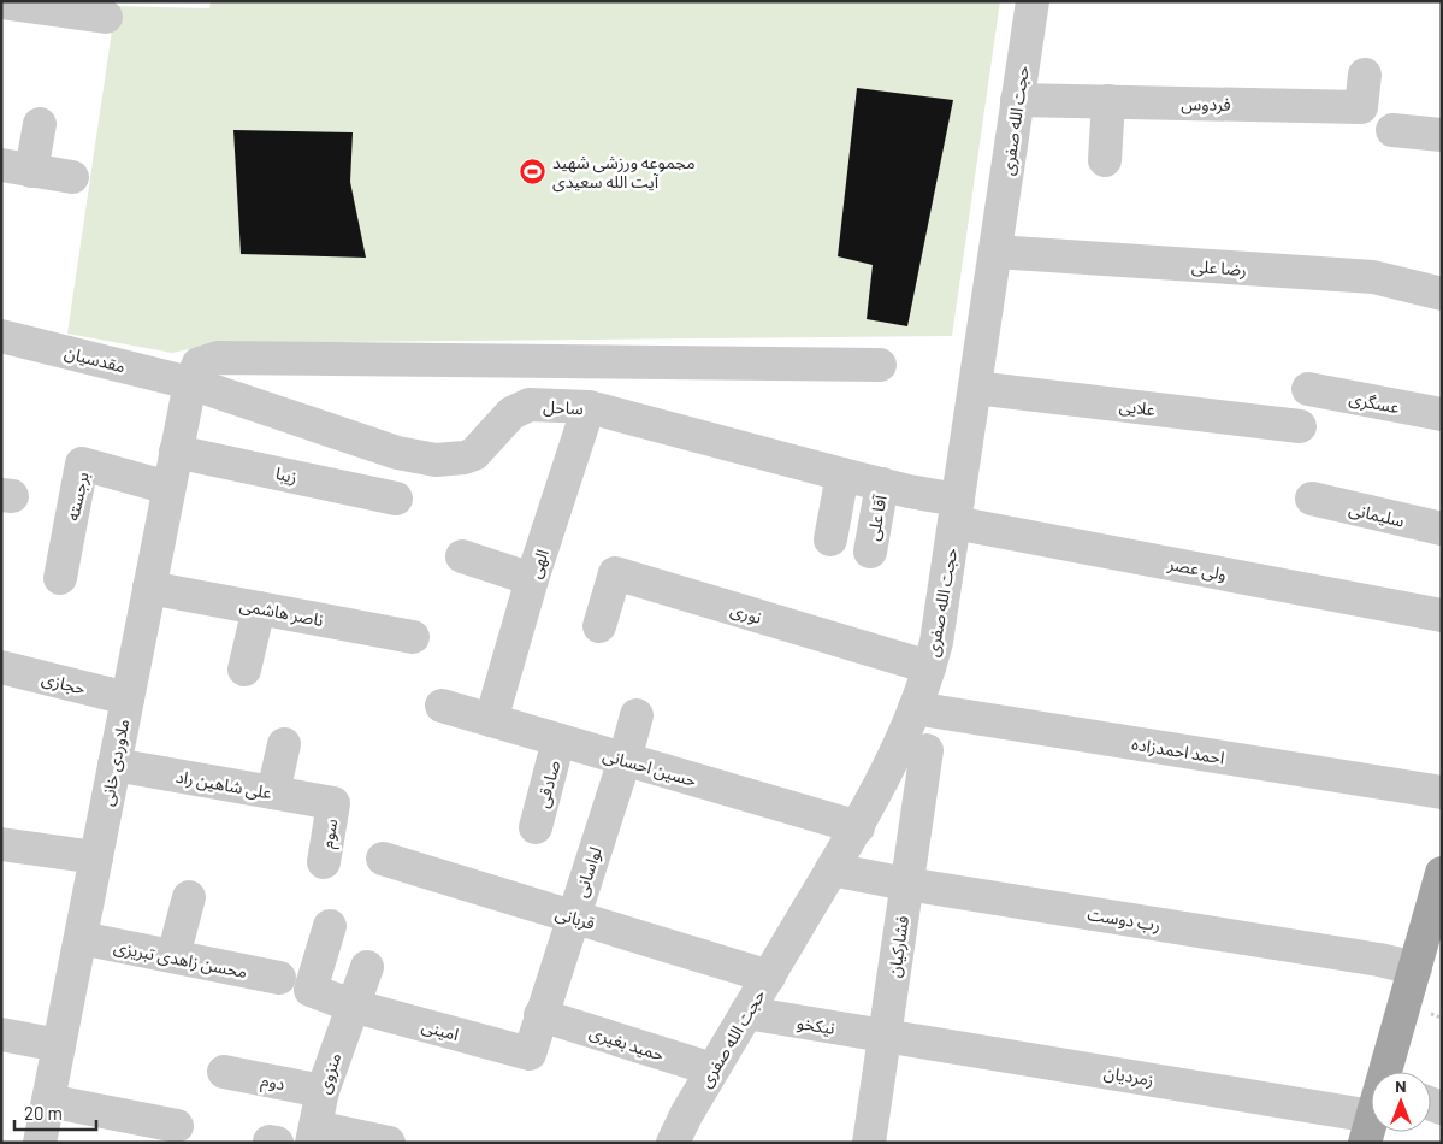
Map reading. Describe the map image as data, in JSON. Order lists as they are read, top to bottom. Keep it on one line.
{"streets":{"street":["فردوس","حجت الله صفری","رضا علی","مقدسیان","عسگری","ساحل","علایی","زیبا","برجسته","سلیمانی","آقا علی","الهی","ولی عصر","ناصر هاشمی","نوری","حجازی","احمد احمدزاده","ملاوردی خانی","حسین احسانی","علی شاهین راد","صادقی","سوم","لواسانی","قربانی","رب دوست","فشارکیان","محسن زاهدی تبریزی","نیکخو","امینی","حمید بغیری","منزوی","زمردیان","دوم"]},"crossings":[["فردوس","حجت الله صفری"],["حجت الله صفری","رضا علی"],["حجت الله صفری","ساحل"],["حجت الله صفری","علایی"],["حجت الله صفری","ولی عصر"],["حجت الله صفری","نوری"],["حجت الله صفری","احمد احمدزاده"],["حجت الله صفری","حسین احسانی"],["حجت الله صفری","قربانی"],["حجت الله صفری","رب دوست"],["حجت الله صفری","نیکخو"],["حجت الله صفری","حمید بغیری"],["مقدسیان","ساحل"],["مقدسیان","ملاوردی خانی"],["ساحل","آقا علی"],["ساحل","الهی"],["ساحل","ولی عصر"],["ساحل","ملاوردی خانی"],["زیبا","ملاوردی خانی"],["برجسته","ملاوردی خانی"],["الهی","حسین احسانی"],["ناصر هاشمی","ملاوردی خانی"],["حجازی","ملاوردی خانی"],["ملاوردی خانی","علی شاهین راد"],["ملاوردی خانی","محسن زاهدی تبریزی"],["حسین احسانی","صادقی"],["حسین احسانی","لواسانی"],["علی شاهین راد","سوم"],["لواسانی","قربانی"],["لواسانی","امینی"],["لواسانی","حمید بغیری"],["رب دوست","فشارکیان"],["فشارکیان","نیکخو"],["فشارکیان","زمردیان"],["نیکخو","زمردیان"],["امینی","منزوی"],["منزوی","دوم"]],"places":{"sports":["مجموعه ورزشی شهید آیت‌ الله سعیدی"]},"scale_bar":"20 m","north":"top"}
